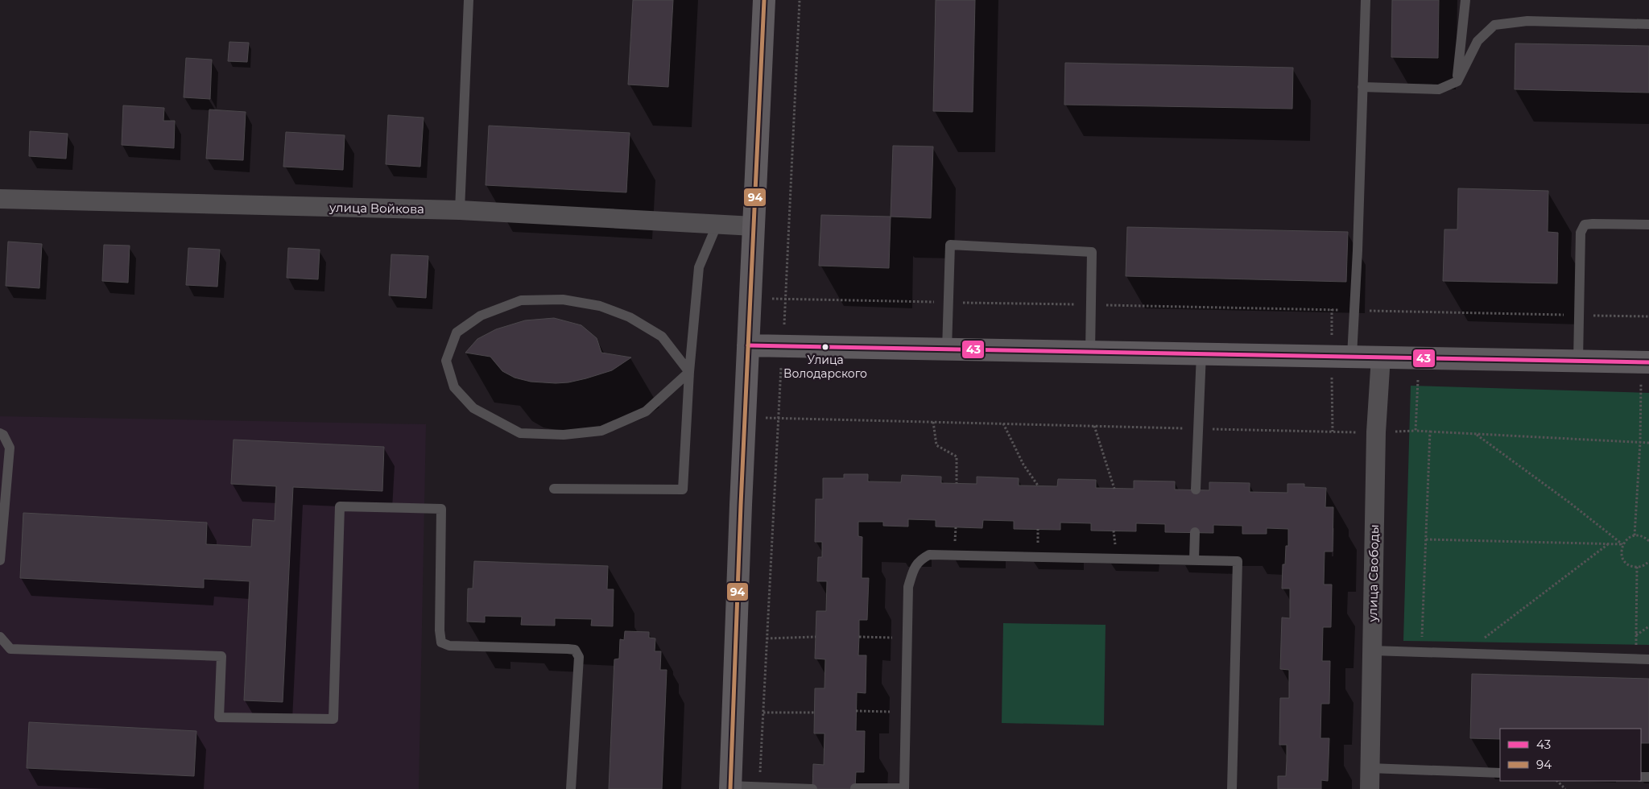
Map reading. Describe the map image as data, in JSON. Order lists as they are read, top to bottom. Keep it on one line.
{"streets":{"street":["улица Войкова","улица Свободы"]},"places":["Улица Володарского"],"lines":["transit line 94","transit line 43"],"legend":["43","94"]}
